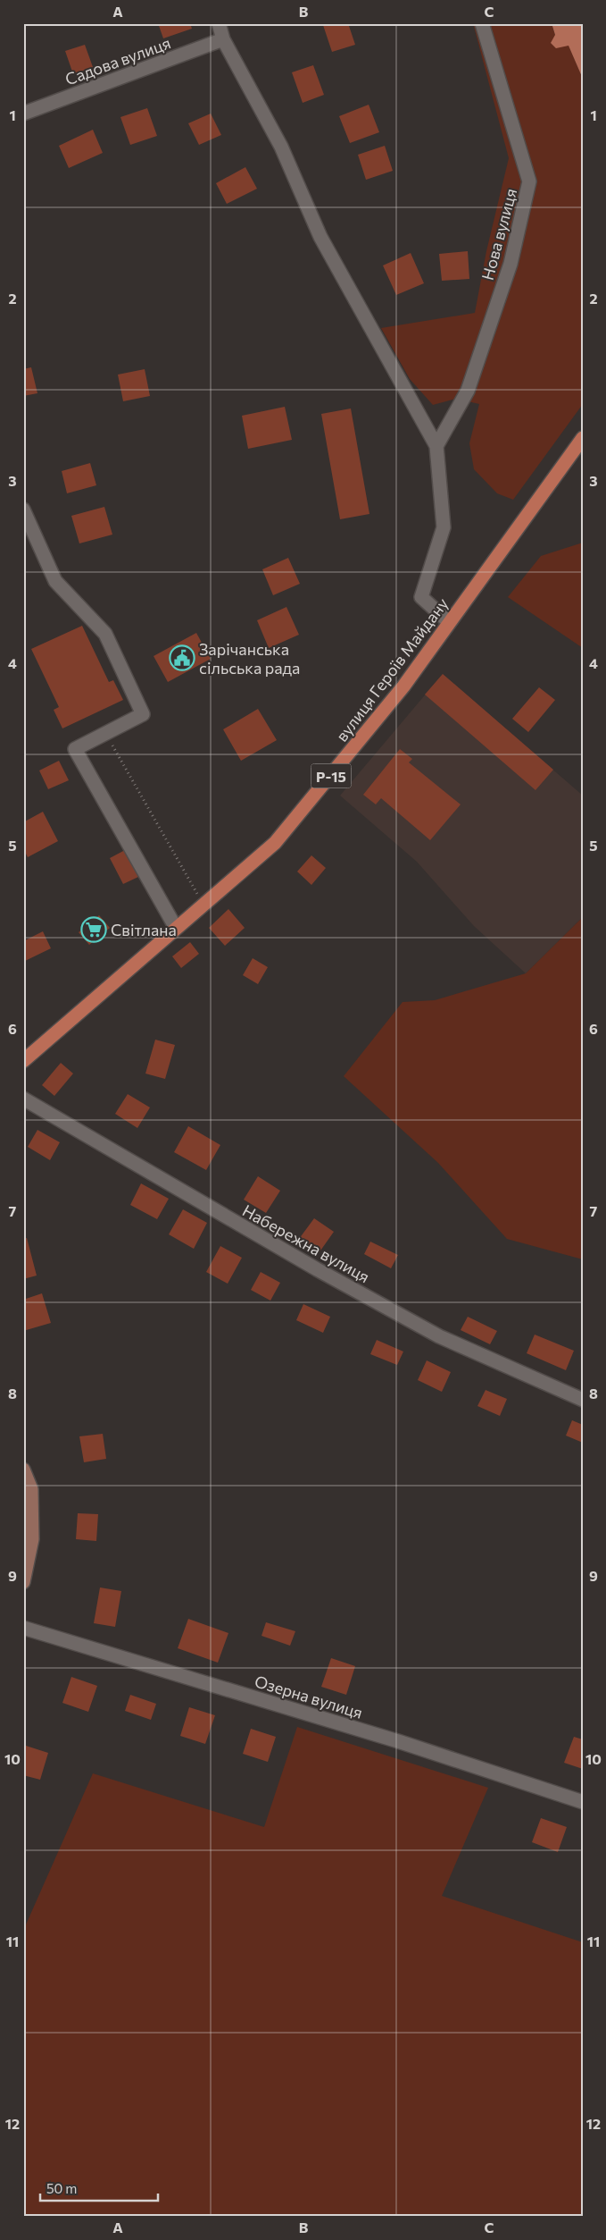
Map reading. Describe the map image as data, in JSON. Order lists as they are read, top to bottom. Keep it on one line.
{"streets":{"main road":["вулиця Героїв Майдану","Р-15"],"street":["Садова вулиця","Нова вулиця","Набережна вулиця","Озерна вулиця"]},"places":{"public building":["Зарічанська сільська рада"],"supermarket":["Світлана"]},"scale_bar":"50 m","grid":{"columns":["A","B","C"],"rows":["1","2","3","4","5","6","7","8","9","10","11","12"]}}
